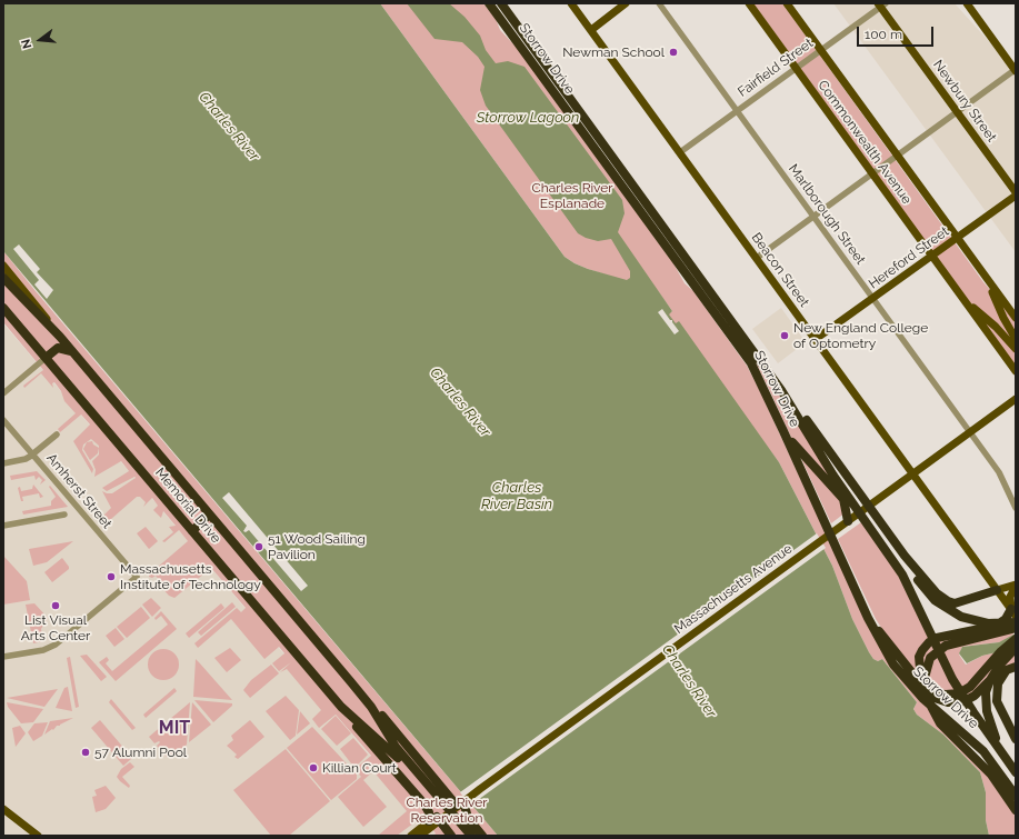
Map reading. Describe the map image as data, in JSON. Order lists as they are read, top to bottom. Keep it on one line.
{"streets":{"highway":["Storrow Drive","Memorial Drive"],"main road":["Newbury Street","Commonwealth Avenue","Hereford Street","Beacon Street","Massachusetts Avenue"],"street":["Fairfield Street","Marlborough Street","Amherst Street"]},"crossings":[["Fairfield Street","Newbury Street"],["Fairfield Street","Commonwealth Avenue"],["Fairfield Street","Marlborough Street"],["Fairfield Street","Beacon Street"],["Newbury Street","Hereford Street"],["Commonwealth Avenue","Hereford Street"],["Marlborough Street","Hereford Street"],["Marlborough Street","Massachusetts Avenue"],["Hereford Street","Beacon Street"],["Beacon Street","Massachusetts Avenue"]],"districts":["MIT"],"water":["Storrow Lagoon","Charles River","Charles River Basin"],"parks":["Charles River Esplanade","Charles River Reservation"],"places":["Newman School","New England College of Optometry","51 Wood Sailing Pavilion","Massachusetts Institute of Technology","List Visual Arts Center","57 Alumni Pool","Killian Court"],"scale_bar":"100 m","north":"left"}
